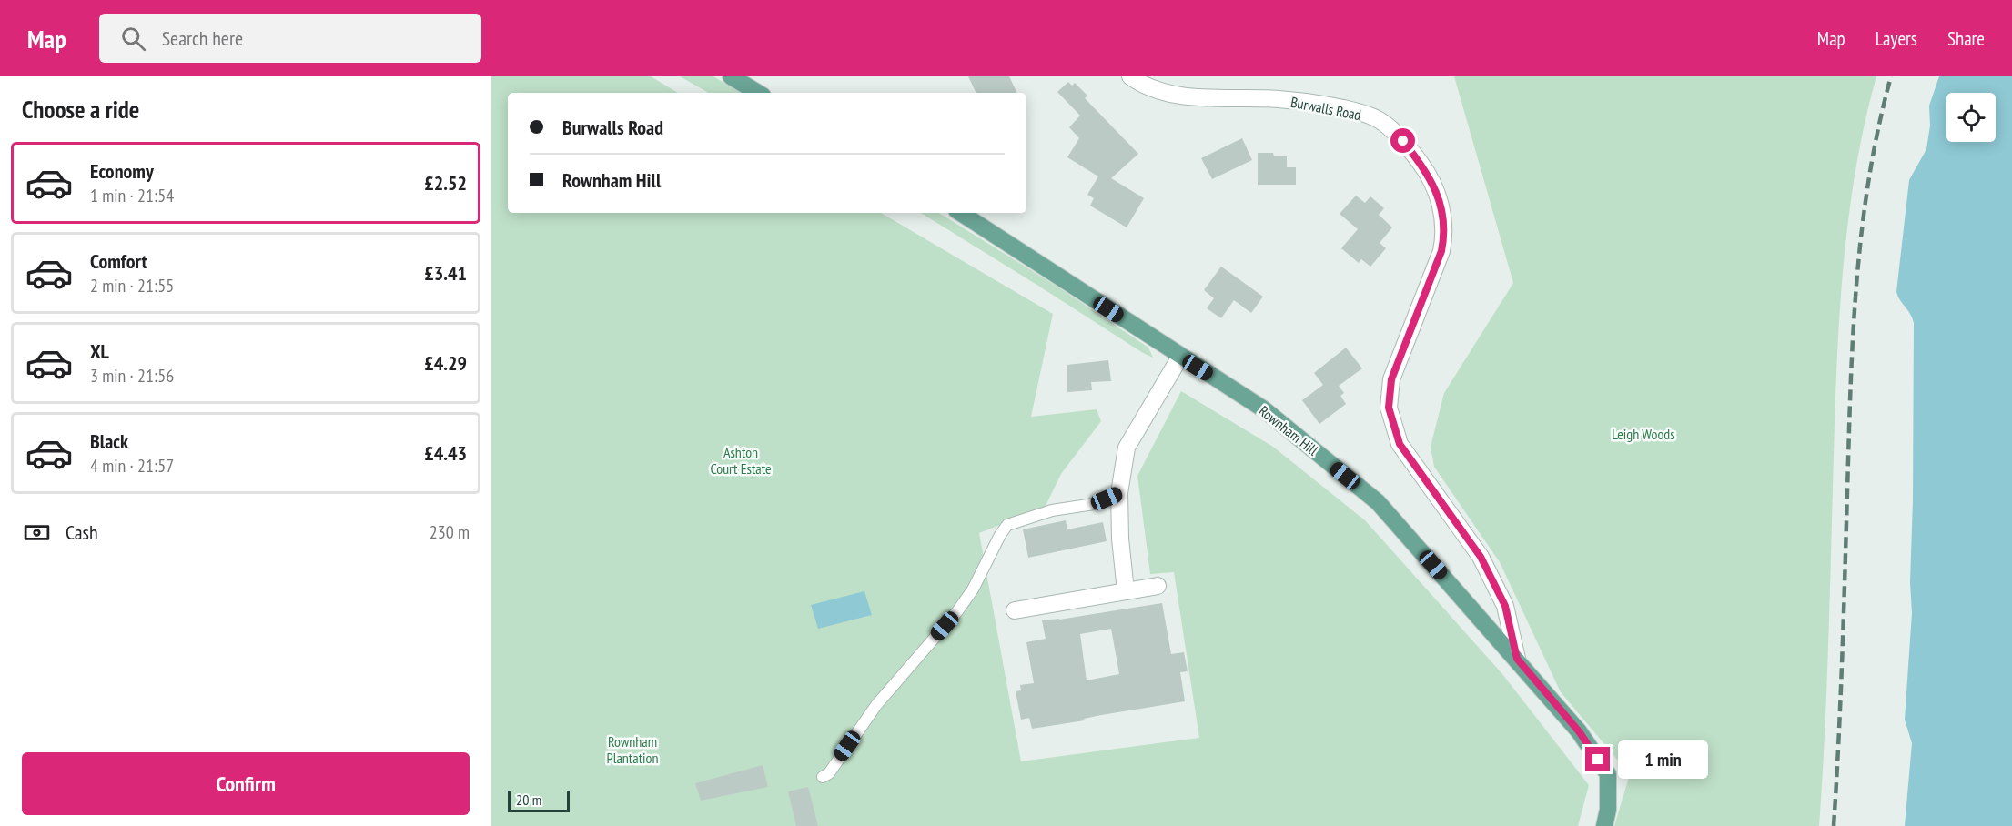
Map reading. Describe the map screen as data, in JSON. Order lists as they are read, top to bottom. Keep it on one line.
{"streets":{"main road":["Rownham Hill"],"street":["Burwalls Road"]},"crossings":[["Burwalls Road","Rownham Hill"]],"parks":["Leigh Woods","Ashton Court Estate","Rownham Plantation"],"scale_bar":"20 m","page":{"header":"Map","search":"Search here","nav":["Map","Layers","Share"],"heading":"Choose a ride","banner":["Burwalls Road","Rownham Hill"],"list":[{"name":"Economy","note":"1 min · 21:54","value":"£2.52"},{"name":"Comfort","note":"2 min · 21:55","value":"£3.41"},{"name":"XL","note":"3 min · 21:56","value":"£4.29"},{"name":"Black","note":"4 min · 21:57","value":"£4.43"}],"pay":["Cash","230 m"],"bubble":"1 min","buttons":"Confirm","scale":"20 m"}}
